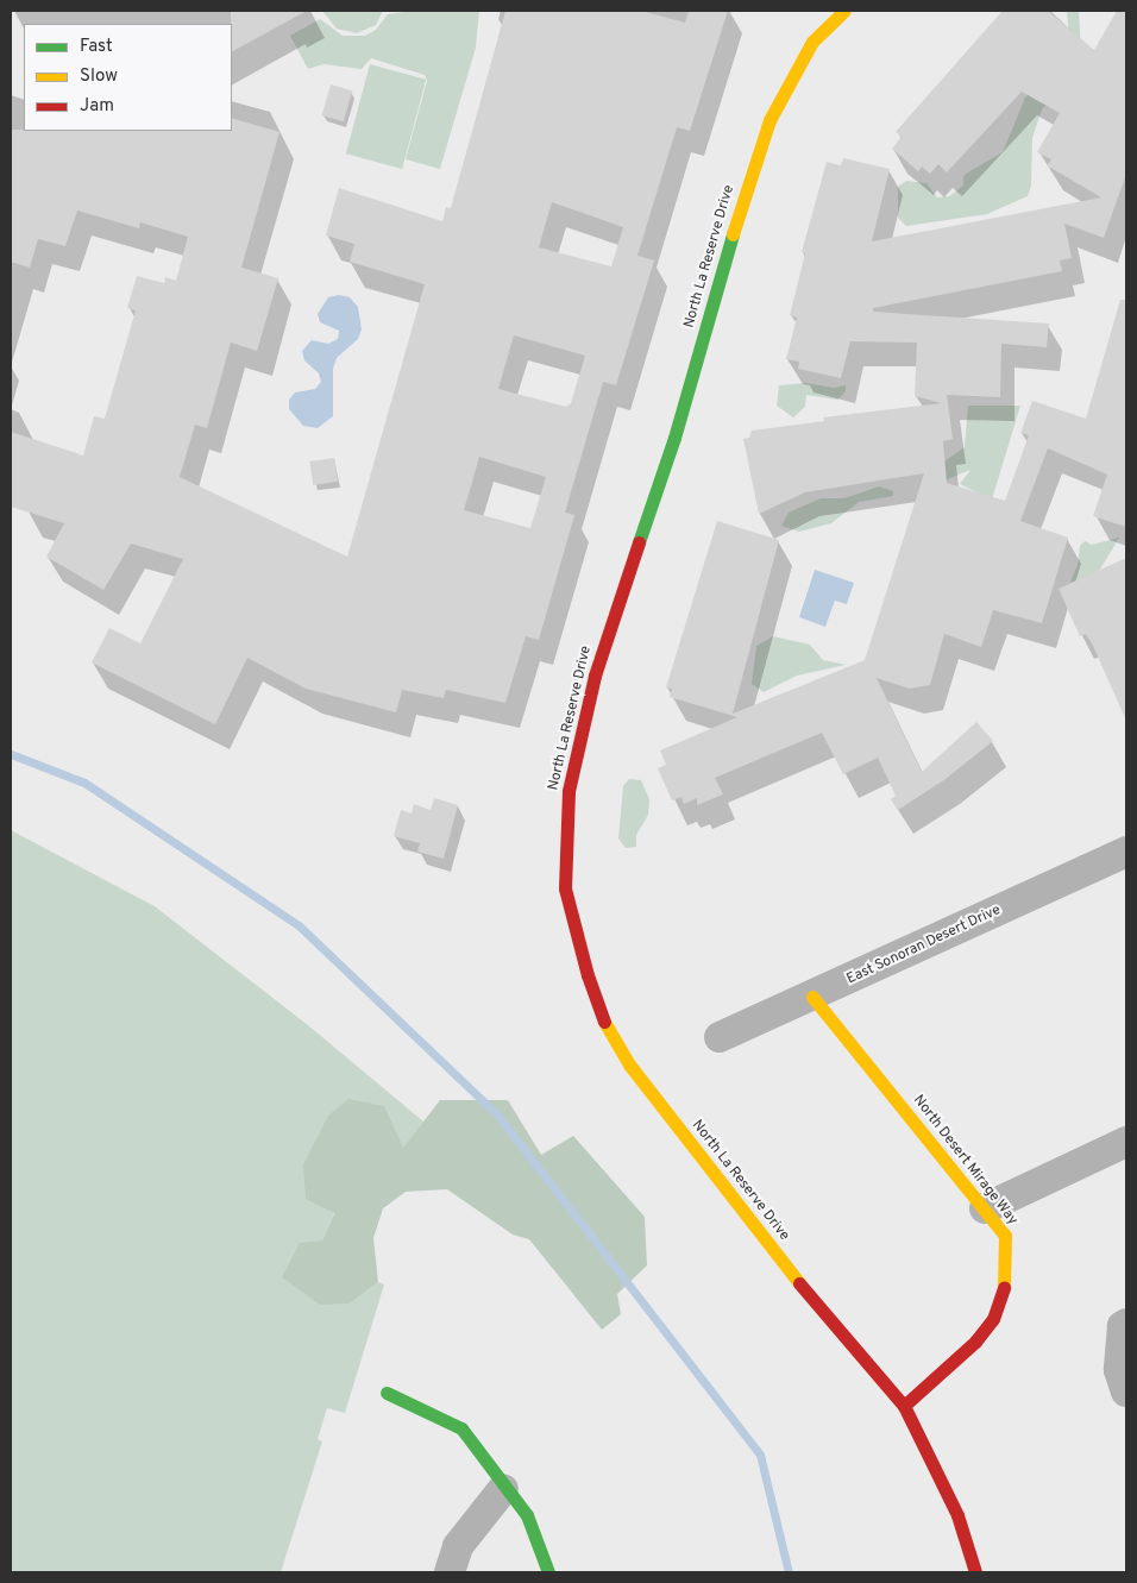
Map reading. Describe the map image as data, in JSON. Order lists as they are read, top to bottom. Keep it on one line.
{"streets":{"street":["North La Reserve Drive","East Sonoran Desert Drive","North Desert Mirage Way"]},"crossings":[["North La Reserve Drive","North Desert Mirage Way"],["East Sonoran Desert Drive","North Desert Mirage Way"]],"legend":["Fast","Slow","Jam"]}
